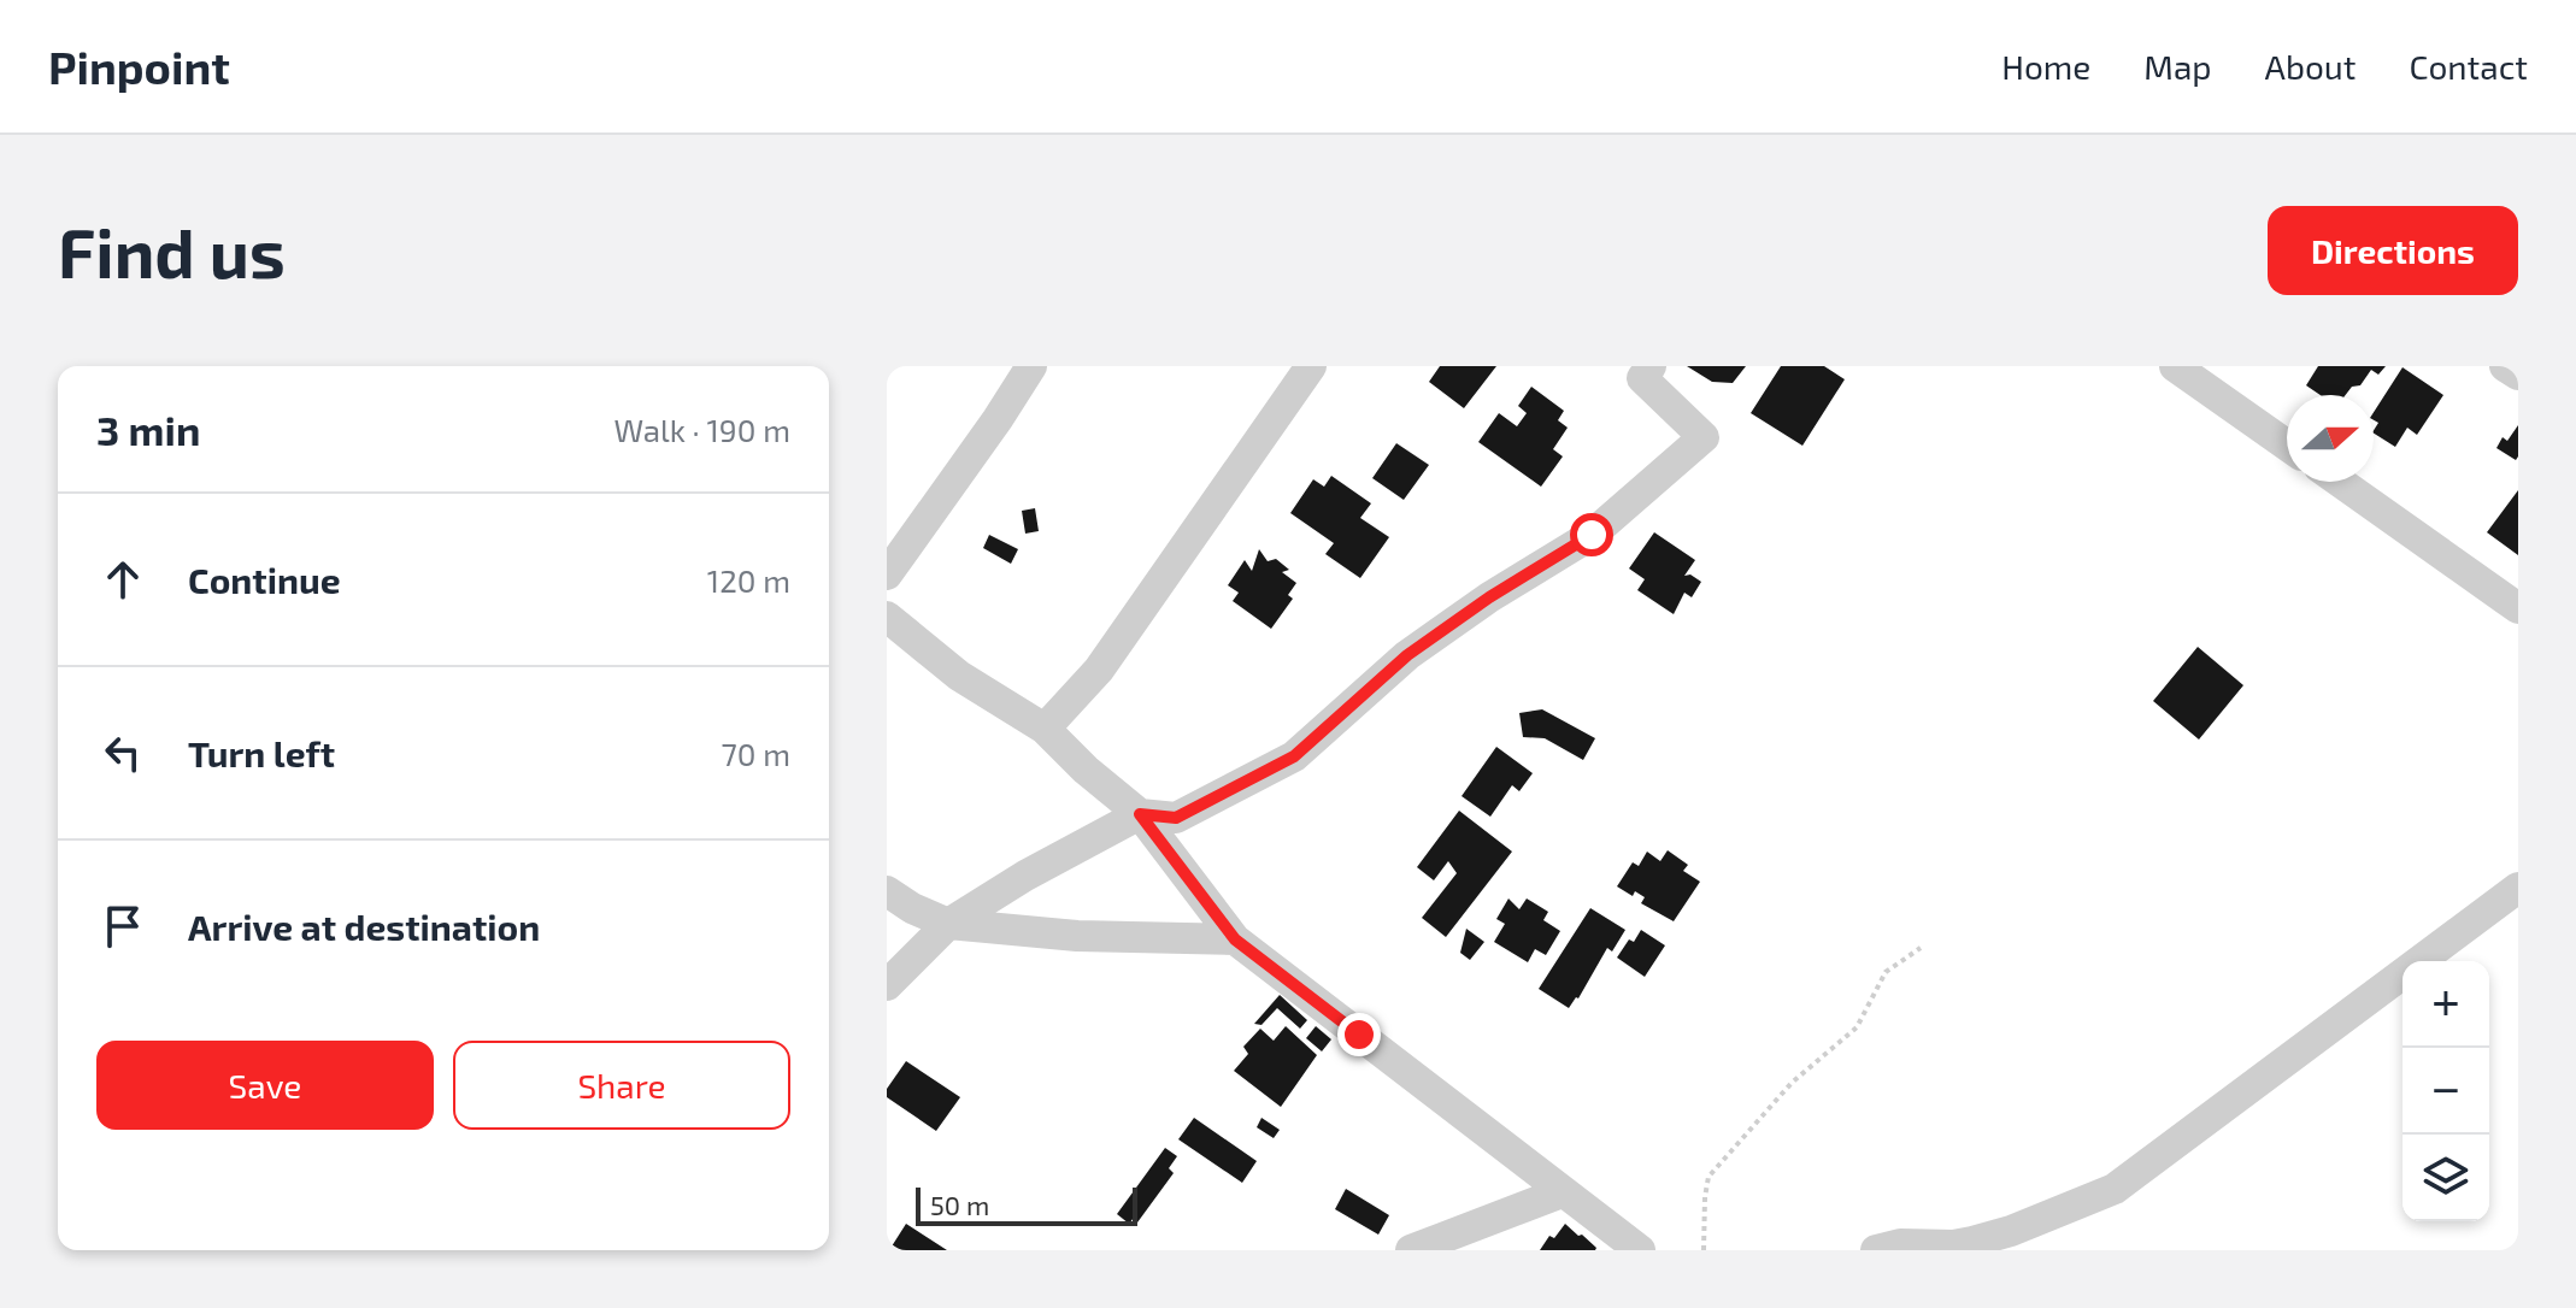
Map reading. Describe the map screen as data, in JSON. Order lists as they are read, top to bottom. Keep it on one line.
{"scale_bar":"50 m","north":"right","page":{"header":"Pinpoint","nav":["Home","Map","About","Contact"],"buttons":["Directions",["Save","Share"]],"title":"Find us","heading":["3 min","Walk · 190 m"],"list":[["Continue","120 m"],["Turn left","70 m"],"Arrive at destination"],"map_buttons":["+","−"],"scale":"50 m"}}
